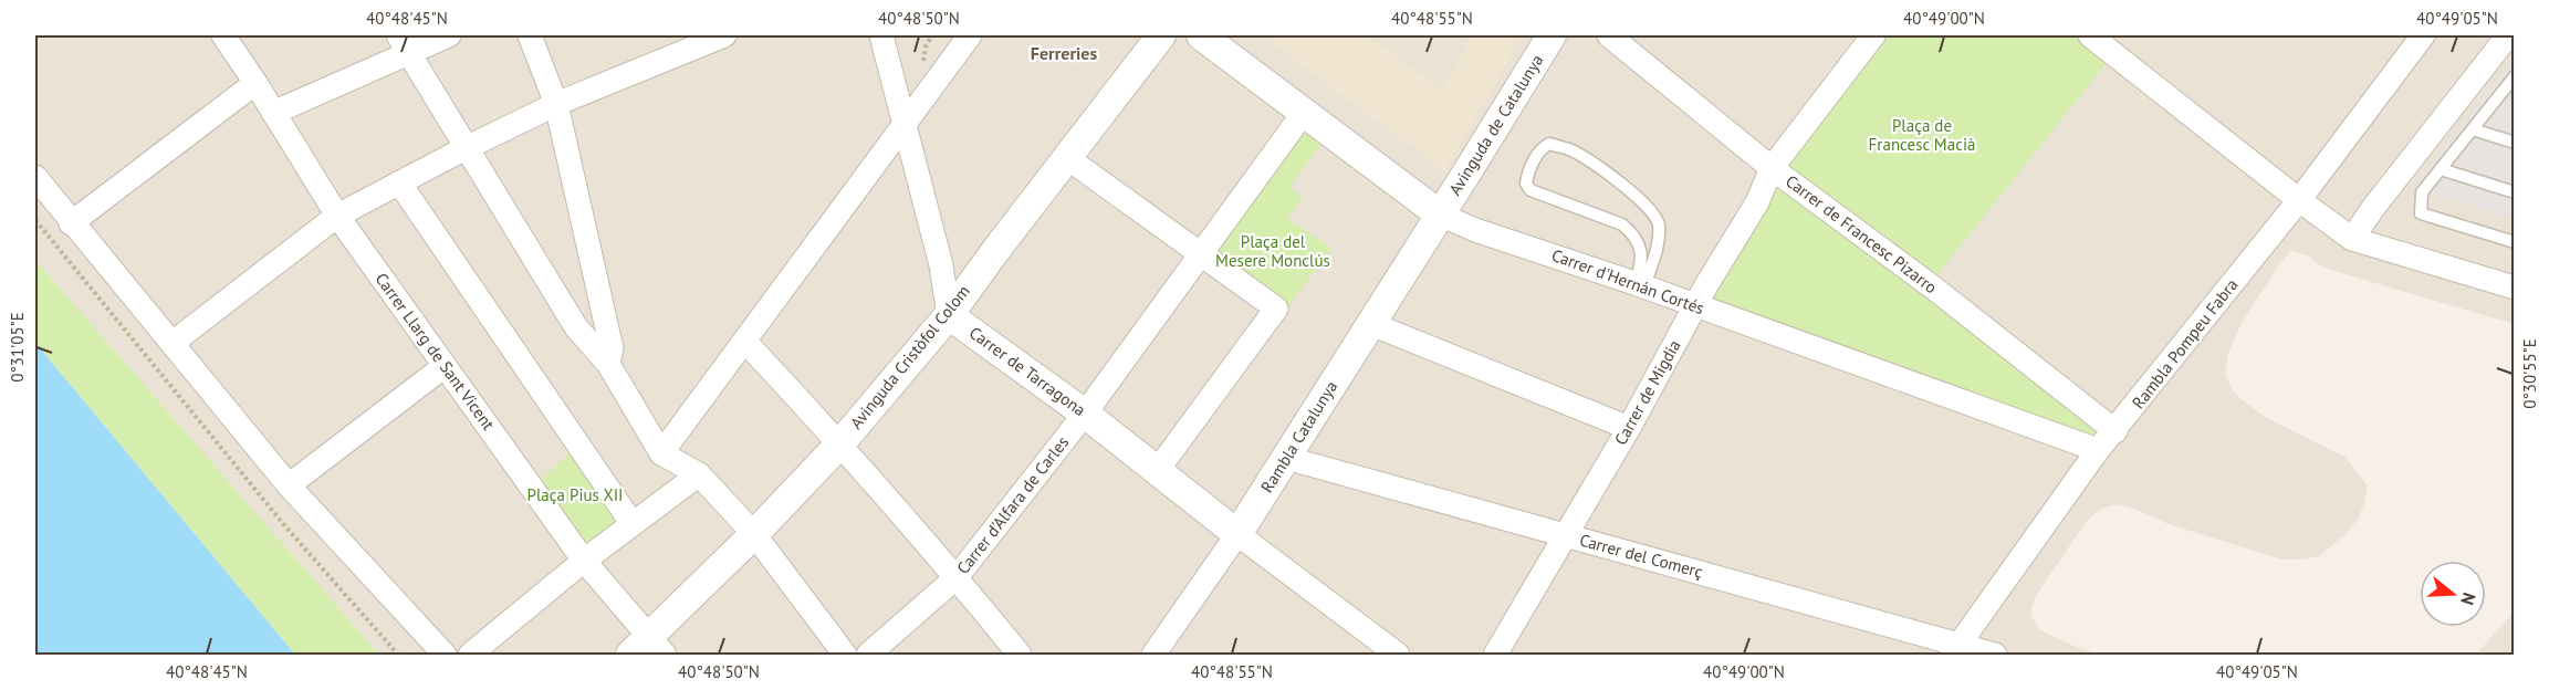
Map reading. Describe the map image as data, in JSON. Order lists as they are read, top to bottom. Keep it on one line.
{"streets":{"street":["Avinguda de Catalunya","Carrer de Francesc Pizarro","Carrer d'Hernán Cortés","Rambla Pompeu Fabra","Carrer Llarg de Sant Vicent","Avinguda Cristòfol Colom","Carrer de Tarragona","Carrer de Migdia","Rambla Catalunya","Carrer d'Alfara de Carles","Carrer del Comerç"]},"crossings":[["Avinguda de Catalunya","Carrer d'Hernán Cortés"],["Avinguda de Catalunya","Rambla Catalunya"],["Carrer de Francesc Pizarro","Rambla Pompeu Fabra"],["Carrer de Francesc Pizarro","Carrer de Migdia"],["Carrer d'Hernán Cortés","Rambla Pompeu Fabra"],["Carrer d'Hernán Cortés","Carrer de Migdia"],["Carrer d'Hernán Cortés","Rambla Catalunya"],["Carrer d'Hernán Cortés","Carrer d'Alfara de Carles"],["Rambla Pompeu Fabra","Carrer del Comerç"],["Carrer Llarg de Sant Vicent","Avinguda Cristòfol Colom"],["Avinguda Cristòfol Colom","Carrer de Tarragona"],["Carrer de Tarragona","Rambla Catalunya"],["Carrer de Tarragona","Carrer d'Alfara de Carles"],["Carrer de Migdia","Carrer del Comerç"],["Rambla Catalunya","Carrer del Comerç"]],"districts":["Ferreries"],"parks":["Plaça de Francesc Macià","Plaça del Mesere Monclús","Plaça Pius XII"],"north":"right","coordinates":["40°48'45\"N","40°48'50\"N","40°48'55\"N","40°49'00\"N","40°49'05\"N","0°31'05\"E","0°30'55\"E"]}
